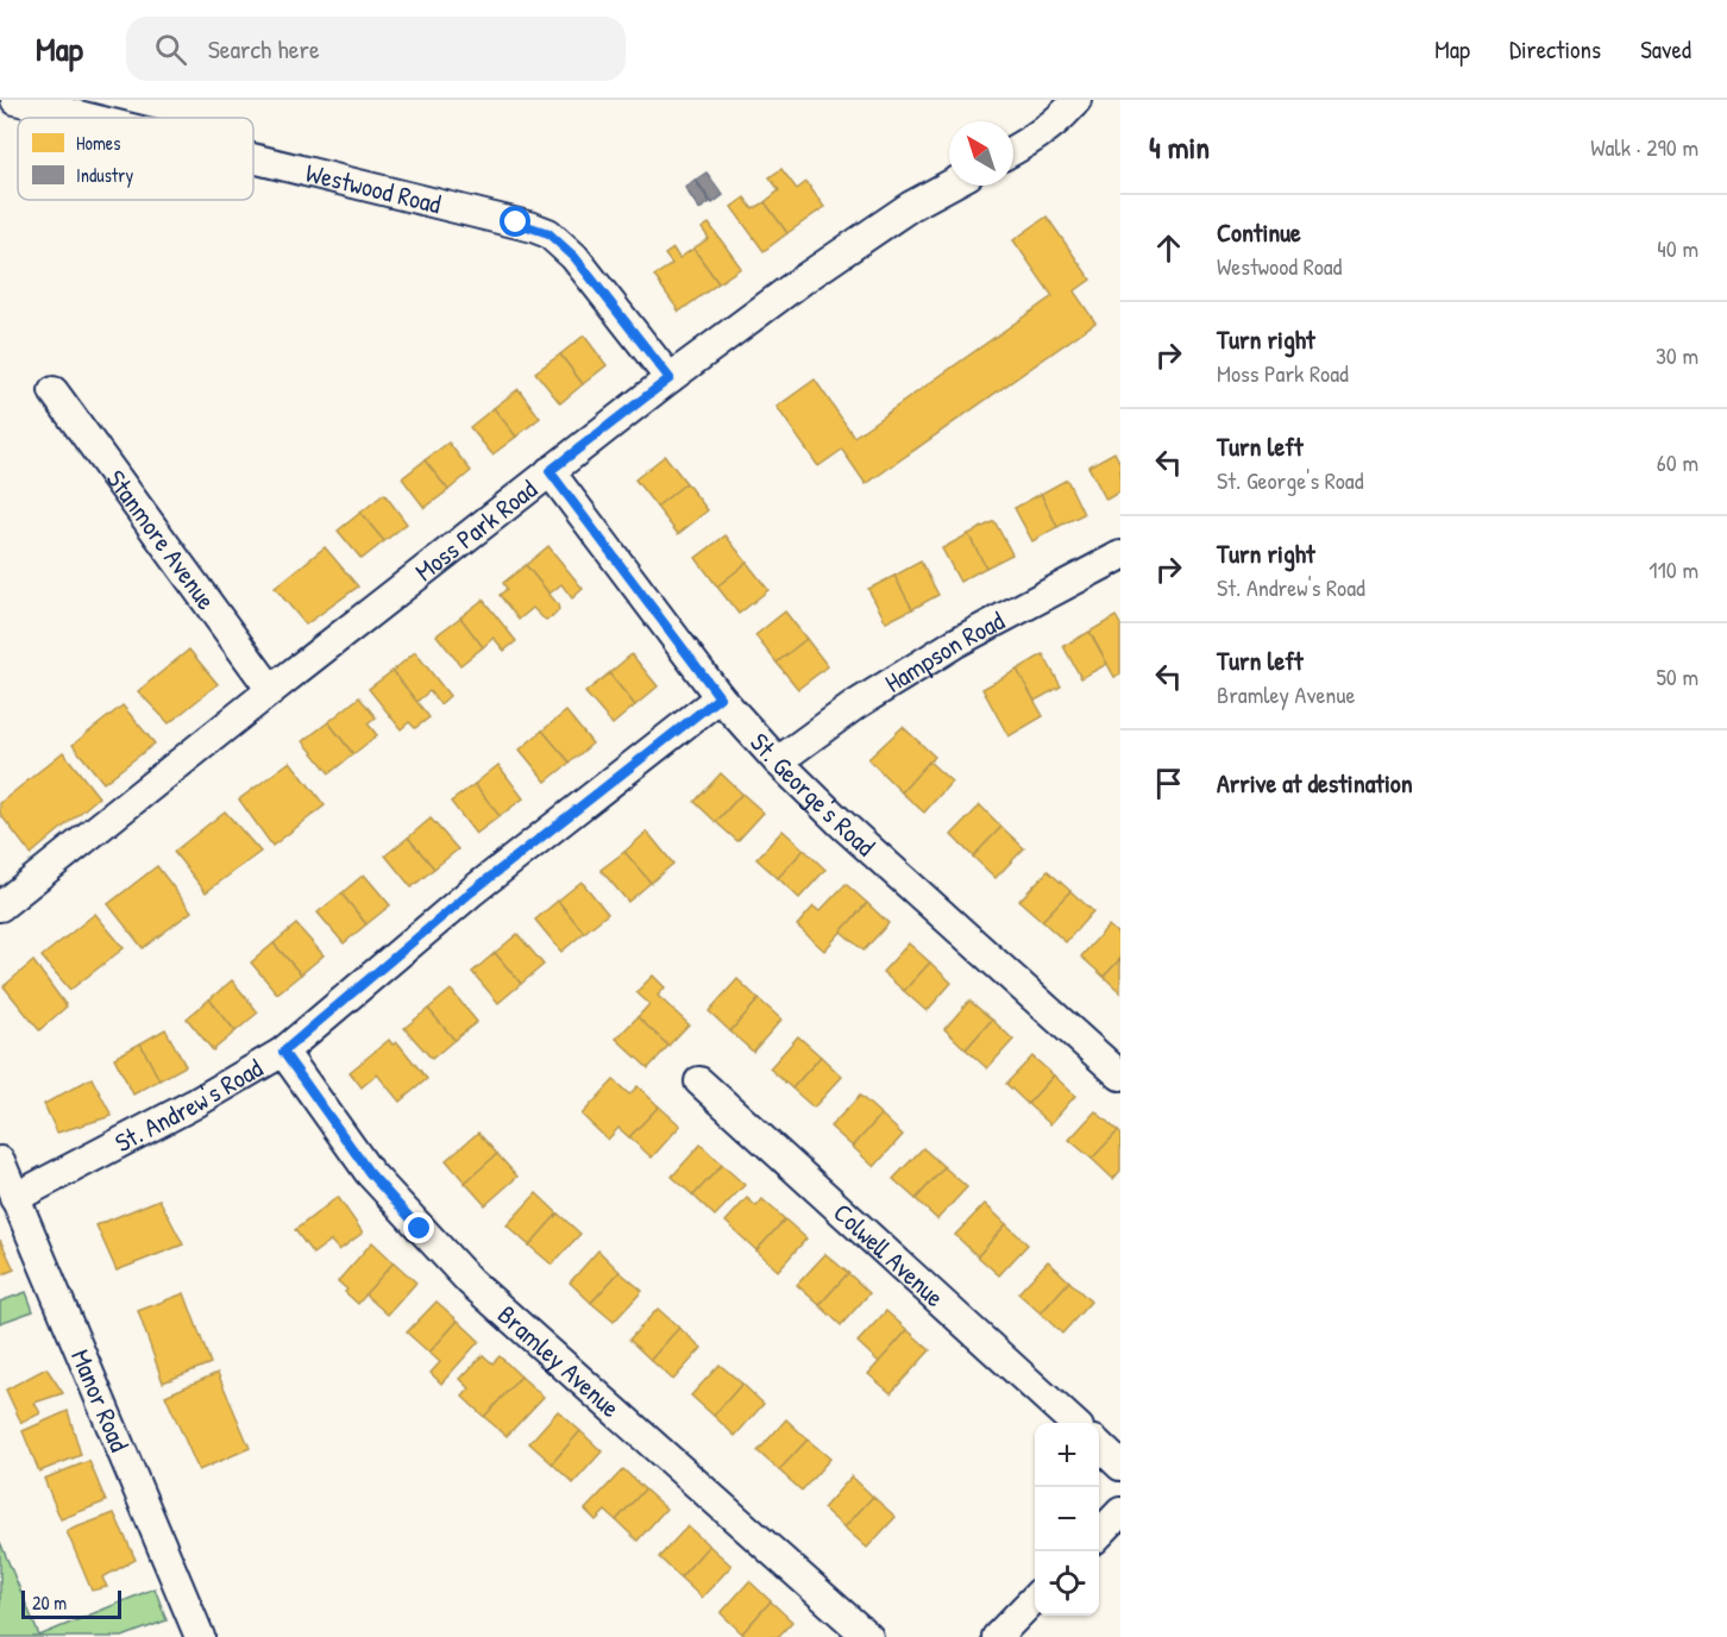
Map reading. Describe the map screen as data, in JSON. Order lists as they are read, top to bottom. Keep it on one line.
{"streets":{"street":["Westwood Road","Moss Park Road","Stanmore Avenue","Hampson Road","St. George's Road","St. Andrew's Road","Colwell Avenue","Bramley Avenue","Manor Road"]},"crossings":[["Westwood Road","Moss Park Road"],["Moss Park Road","Stanmore Avenue"],["Moss Park Road","St. George's Road"],["Hampson Road","St. George's Road"],["St. George's Road","St. Andrew's Road"],["St. Andrew's Road","Bramley Avenue"],["St. Andrew's Road","Manor Road"]],"legend":["Homes","Industry"],"scale_bar":"20 m","north":"top left","page":{"header":"Map","search":"Search here","nav":["Map","Directions","Saved"],"heading":["4 min","Walk · 290 m"],"list":[["Continue","Westwood Road","40 m"],["Turn right","Moss Park Road","30 m"],["Turn left","St. George's Road","60 m"],["Turn right","St. Andrew's Road","110 m"],["Turn left","Bramley Avenue","50 m"],"Arrive at destination"],"map_buttons":["+","−"],"scale":"20 m"}}
